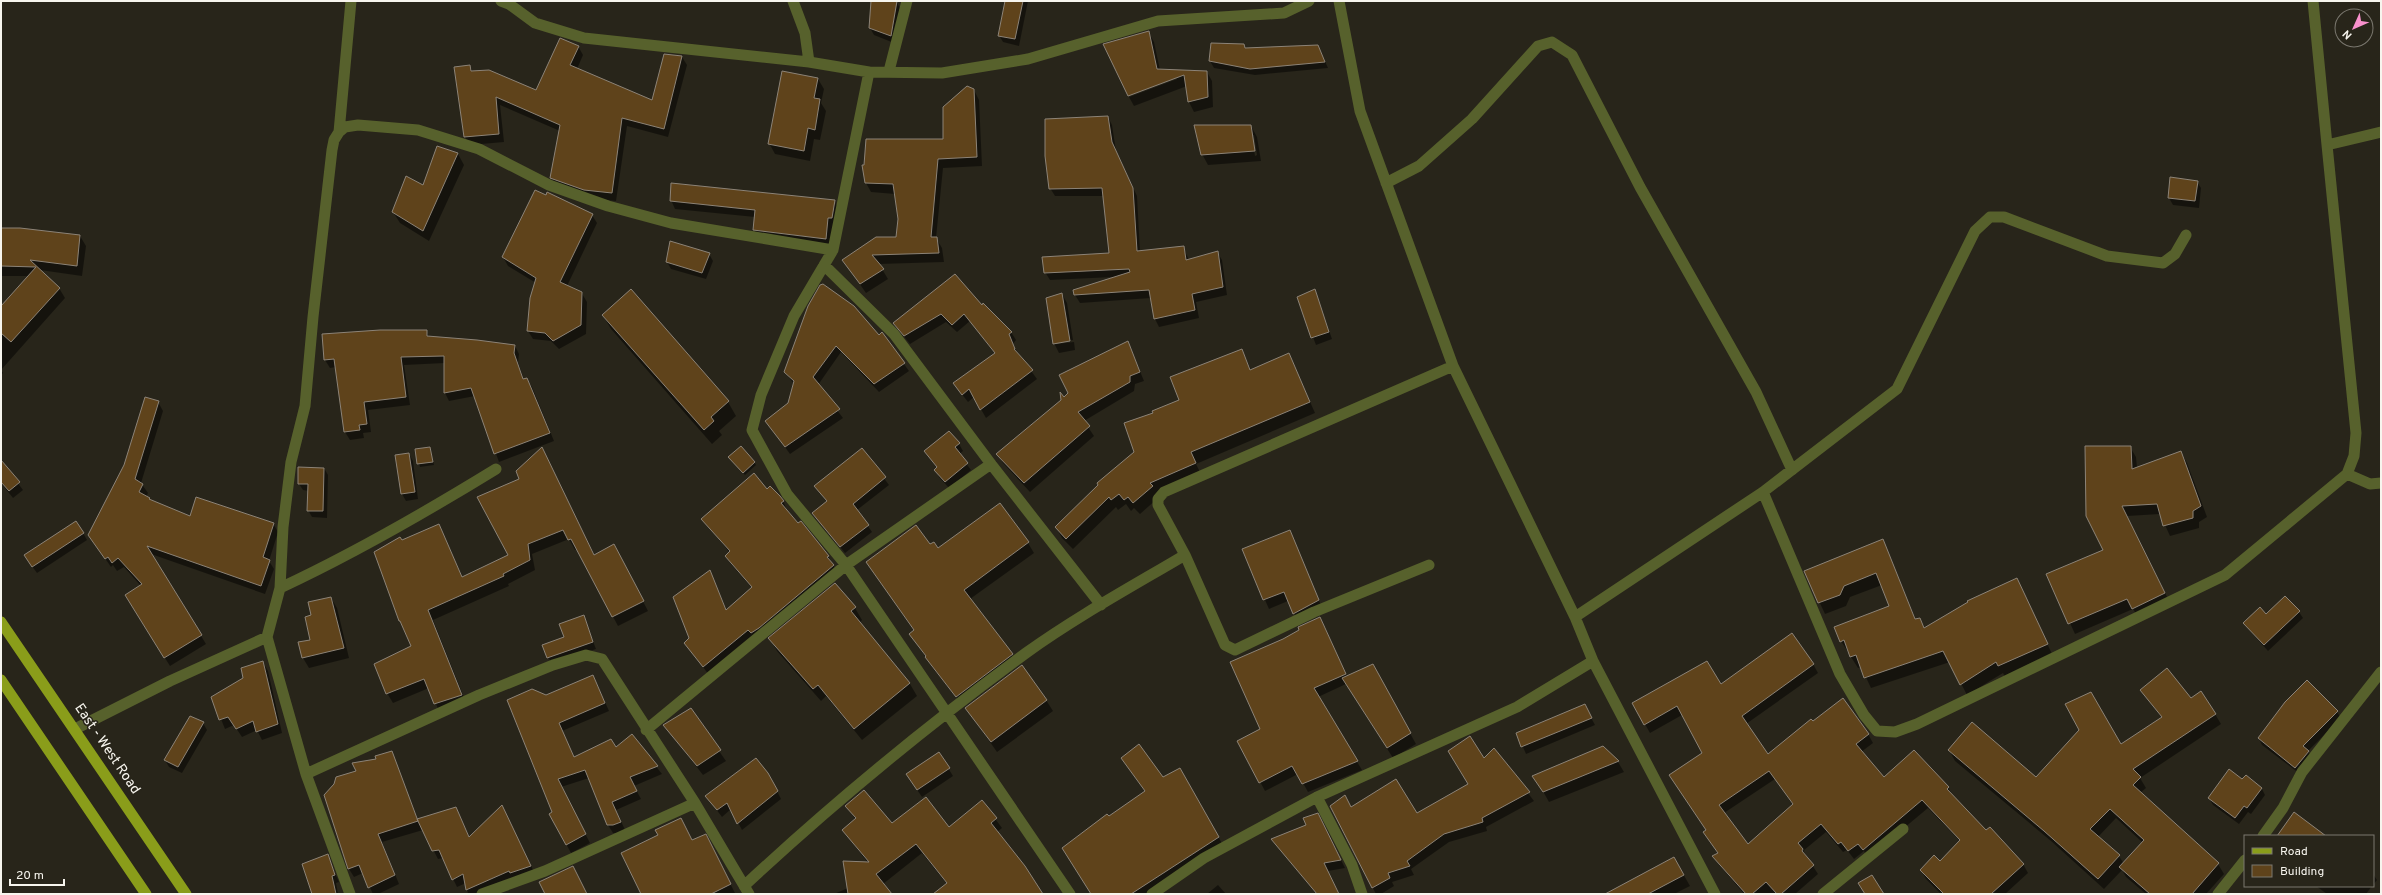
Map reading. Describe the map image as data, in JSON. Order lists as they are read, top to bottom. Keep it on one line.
{"streets":{"main road":["East - West Road"]},"legend":["Road","Building"],"scale_bar":"20 m","north":"bottom left"}
